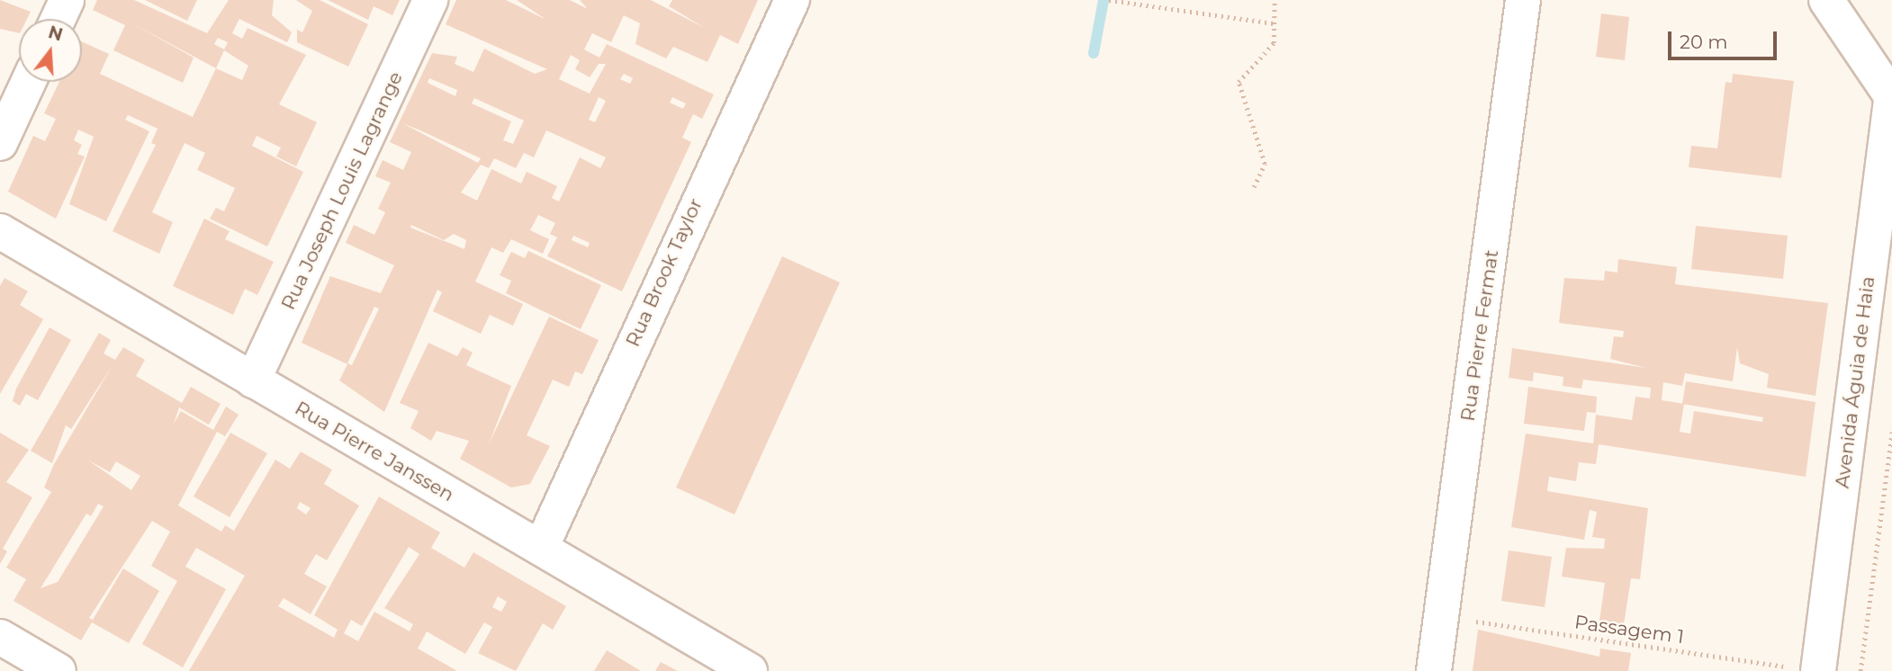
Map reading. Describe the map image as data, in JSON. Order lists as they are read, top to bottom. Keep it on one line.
{"streets":{"street":["Rua Joseph Louis Lagrange","Rua Brook Taylor","Rua Pierre Fermat","Avenida Águia de Haia","Rua Pierre Janssen"],"path":["Passagem 1"]},"crossings":[["Rua Joseph Louis Lagrange","Rua Pierre Janssen"],["Rua Brook Taylor","Rua Pierre Janssen"],["Rua Pierre Fermat","Passagem 1"],["Avenida Águia de Haia","Passagem 1"]],"scale_bar":"20 m","north":"top"}
